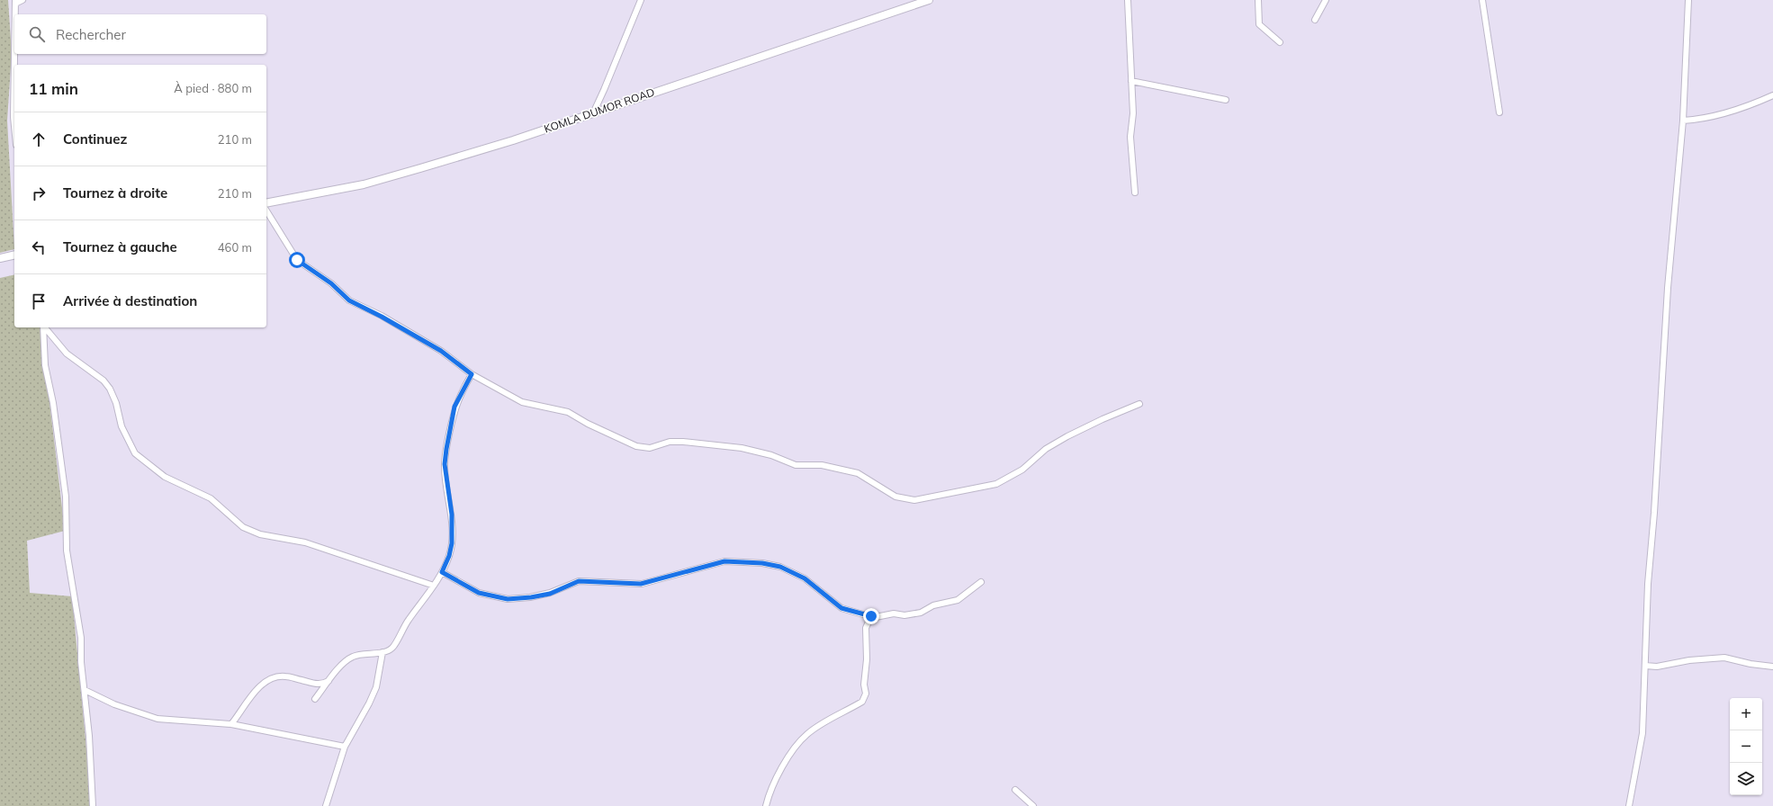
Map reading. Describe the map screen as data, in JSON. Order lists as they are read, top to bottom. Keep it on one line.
{"streets":{"street":["KOMLA DUMOR ROAD"]},"page":{"search":"Rechercher","heading":["11 min","À pied · 880 m"],"list":[["Continuez","210 m"],["Tournez à droite","210 m"],["Tournez à gauche","460 m"],"Arrivée à destination"],"map_buttons":["+","−"]}}
